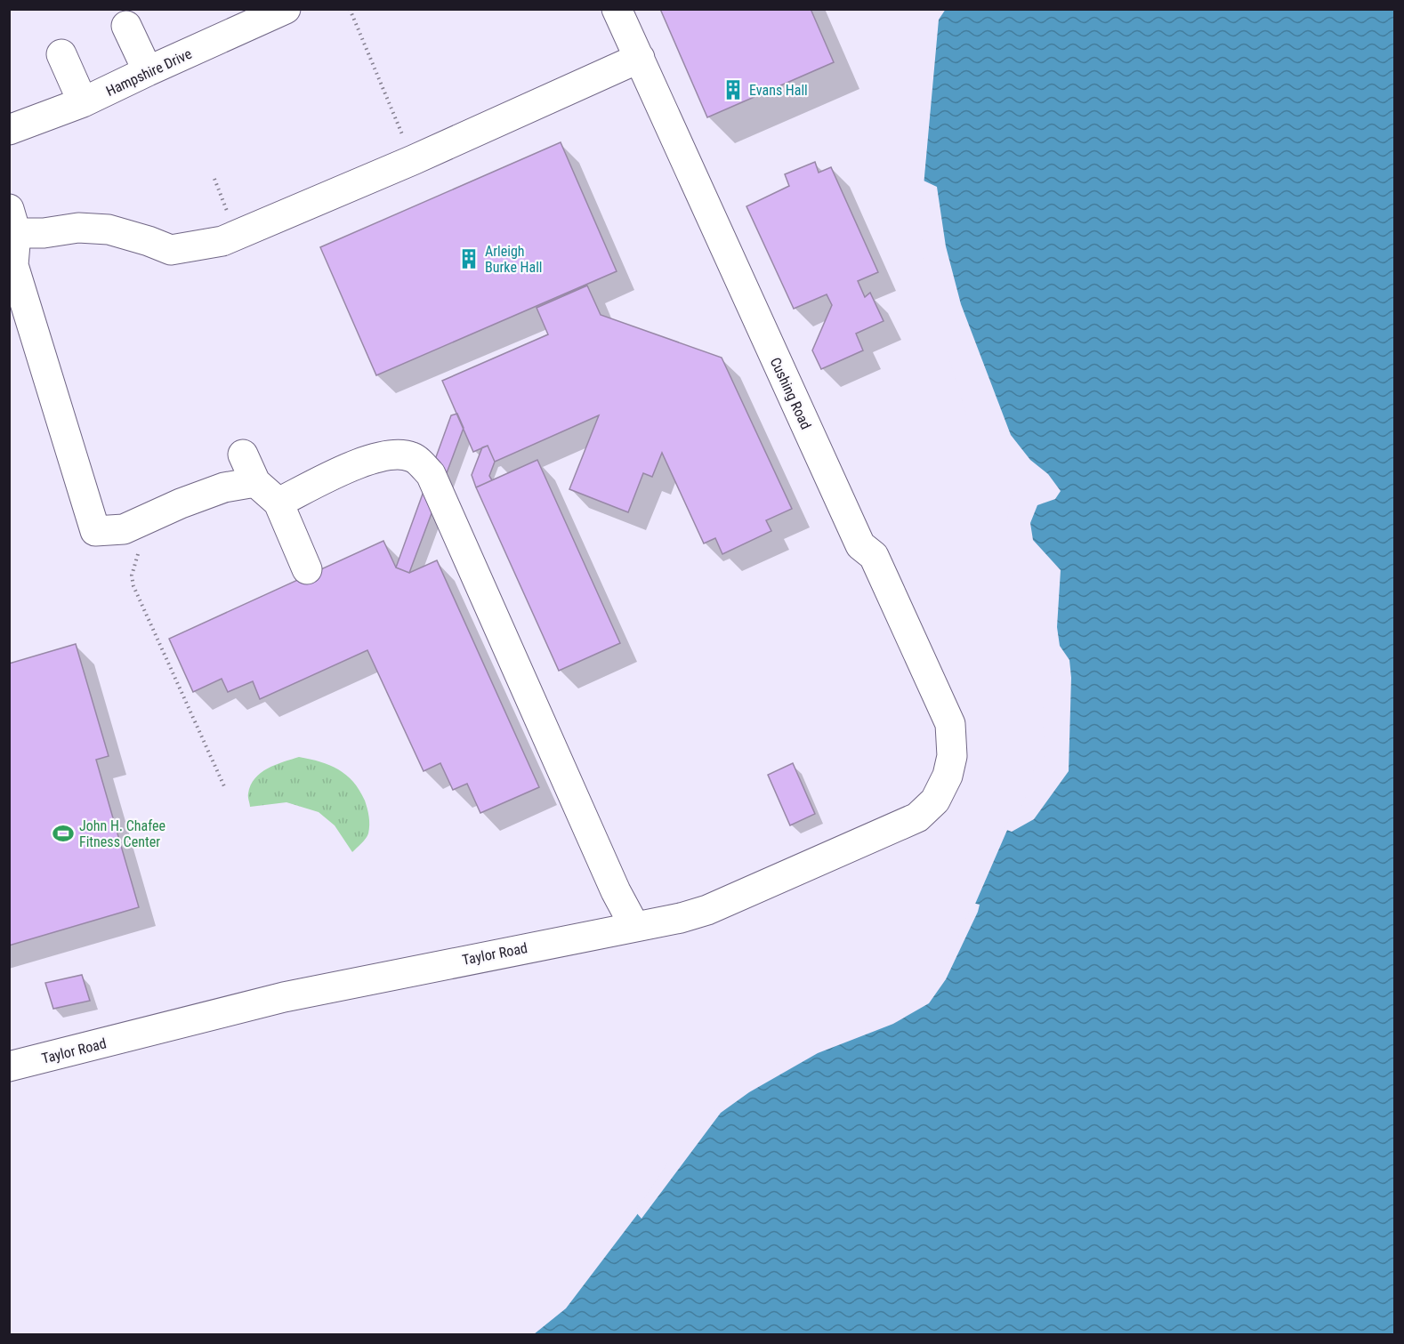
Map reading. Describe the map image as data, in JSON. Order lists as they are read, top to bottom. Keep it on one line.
{"streets":{"street":["Hampshire Drive","Cushing Road","Taylor Road"]},"crossings":[["Cushing Road","Taylor Road"]],"places":{"building":["Evans Hall","Arleigh Burke Hall"],"sports":["John H. Chafee Fitness Center"]}}
